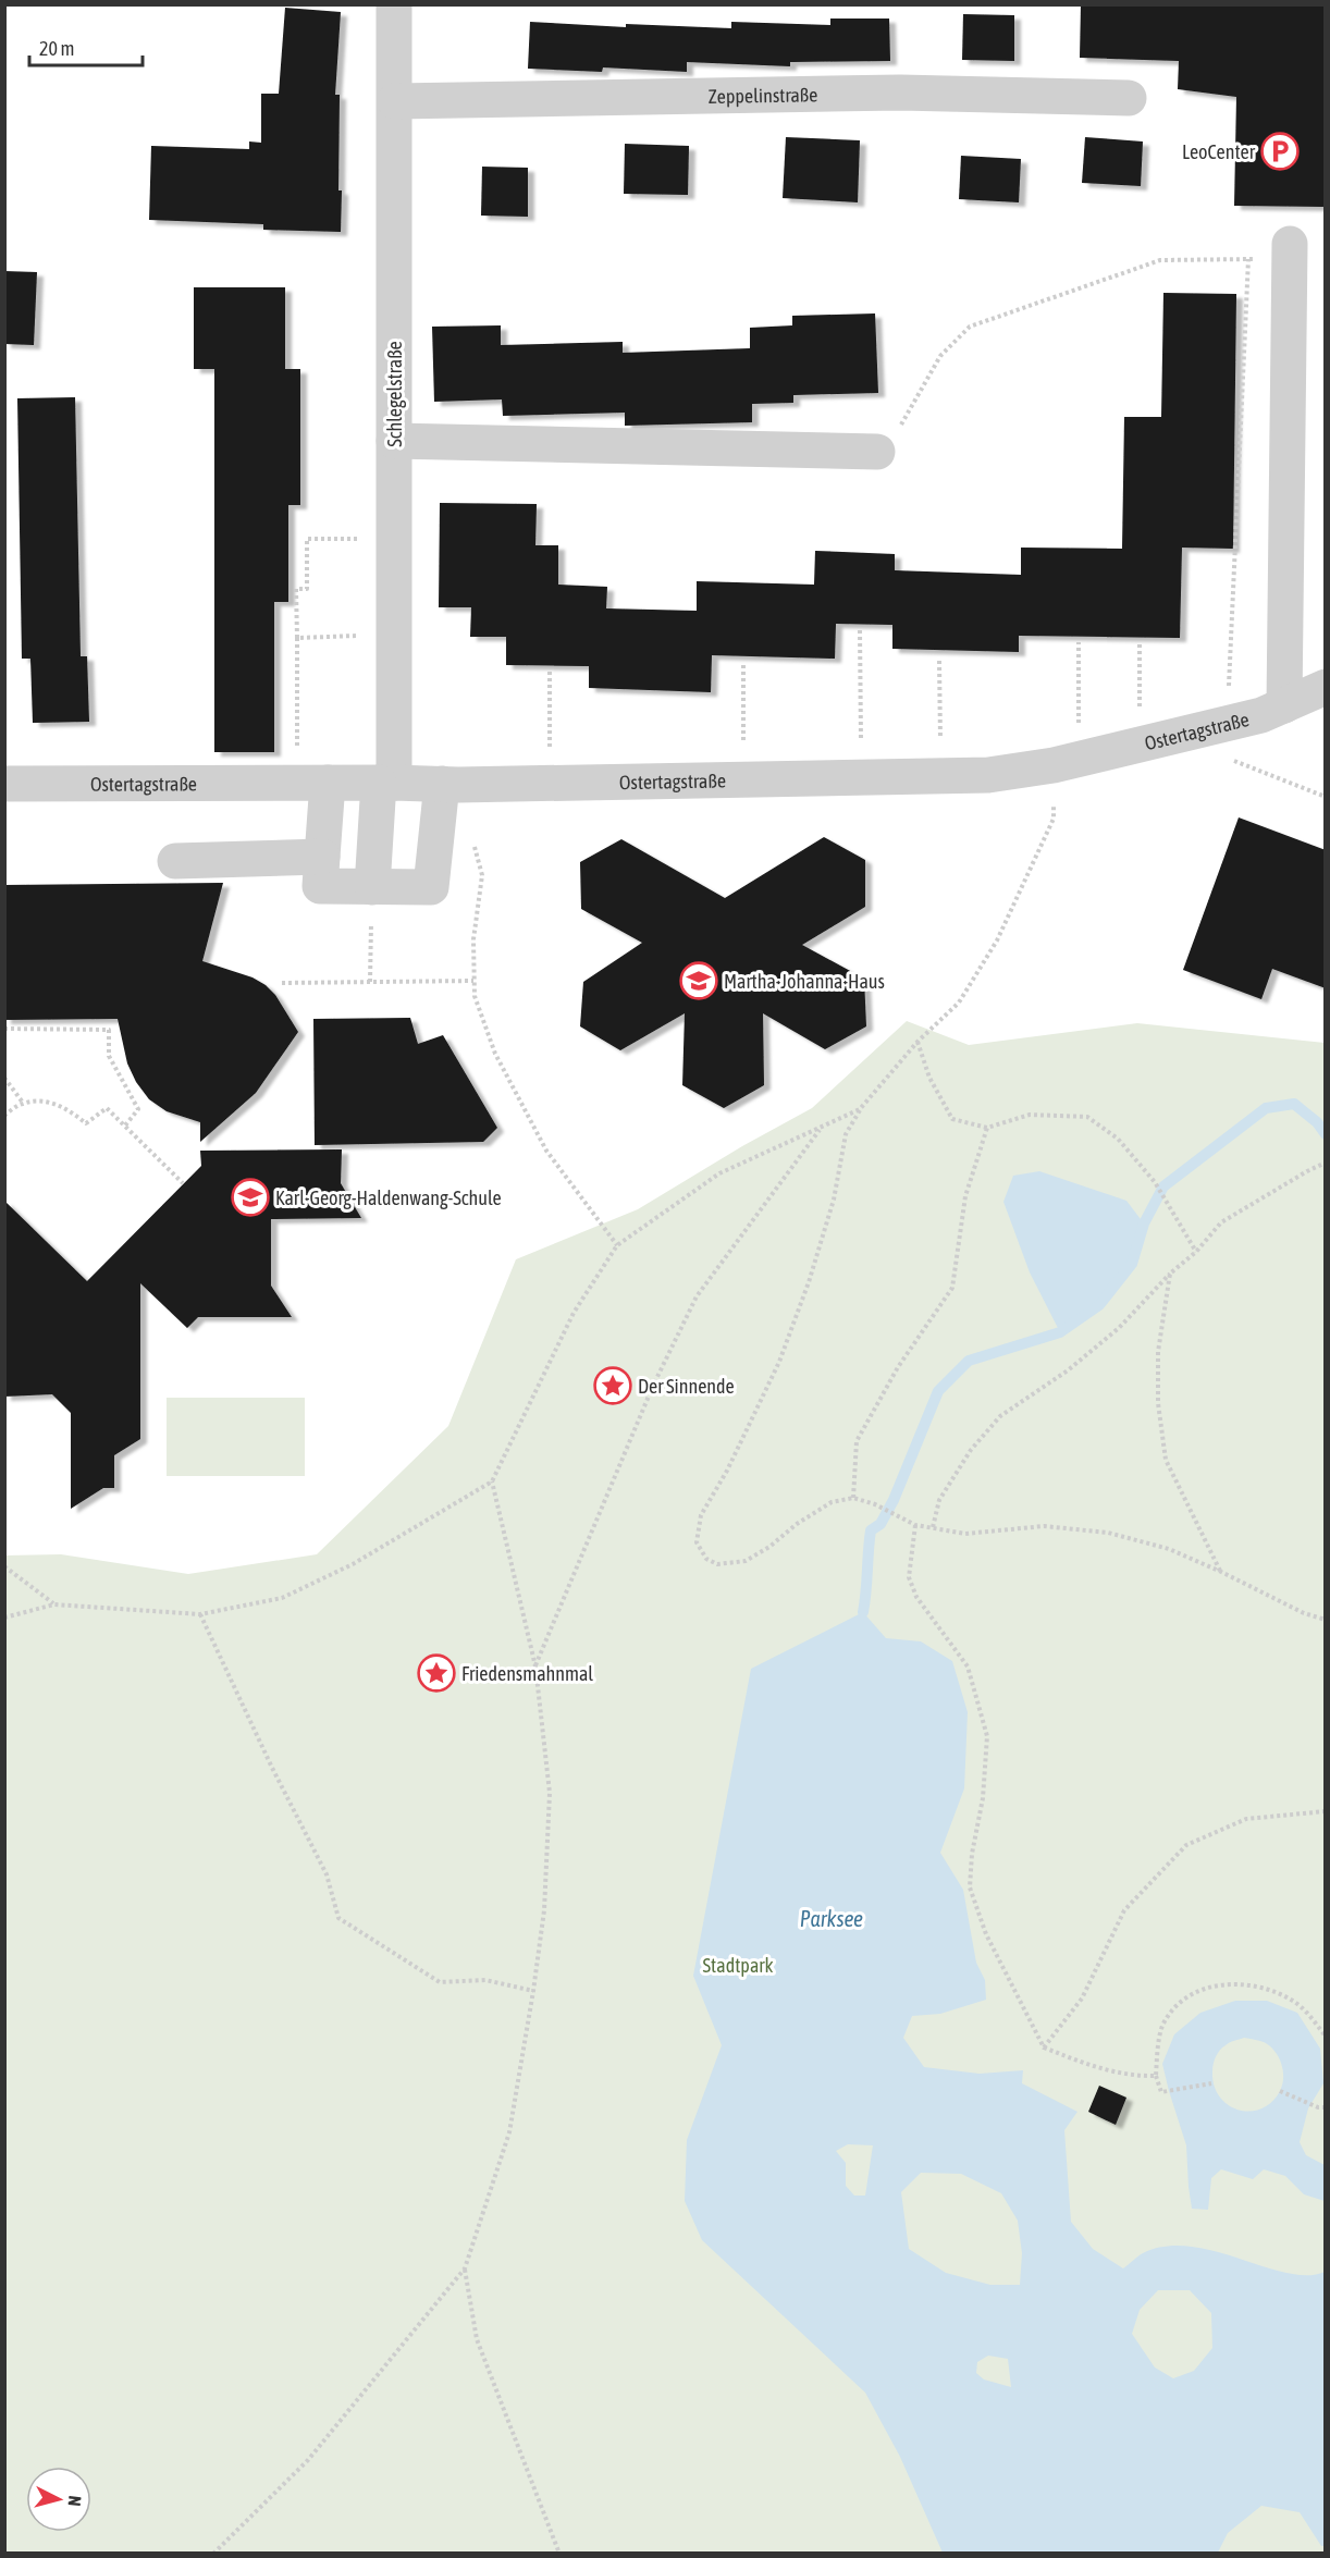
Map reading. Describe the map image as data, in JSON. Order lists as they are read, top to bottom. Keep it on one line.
{"streets":{"street":["Zeppelinstraße","Schlegelstraße","Ostertagstraße"]},"crossings":[["Zeppelinstraße","Schlegelstraße"],["Schlegelstraße","Ostertagstraße"]],"water":["Parksee"],"parks":["Stadtpark"],"places":{"parking":["LeoCenter"],"school or university":["Martha-Johanna-Haus","Karl-Georg-Haldenwang-Schule"],"place":["Der Sinnende","Friedensmahnmal"]},"scale_bar":"20 m","north":"right"}
